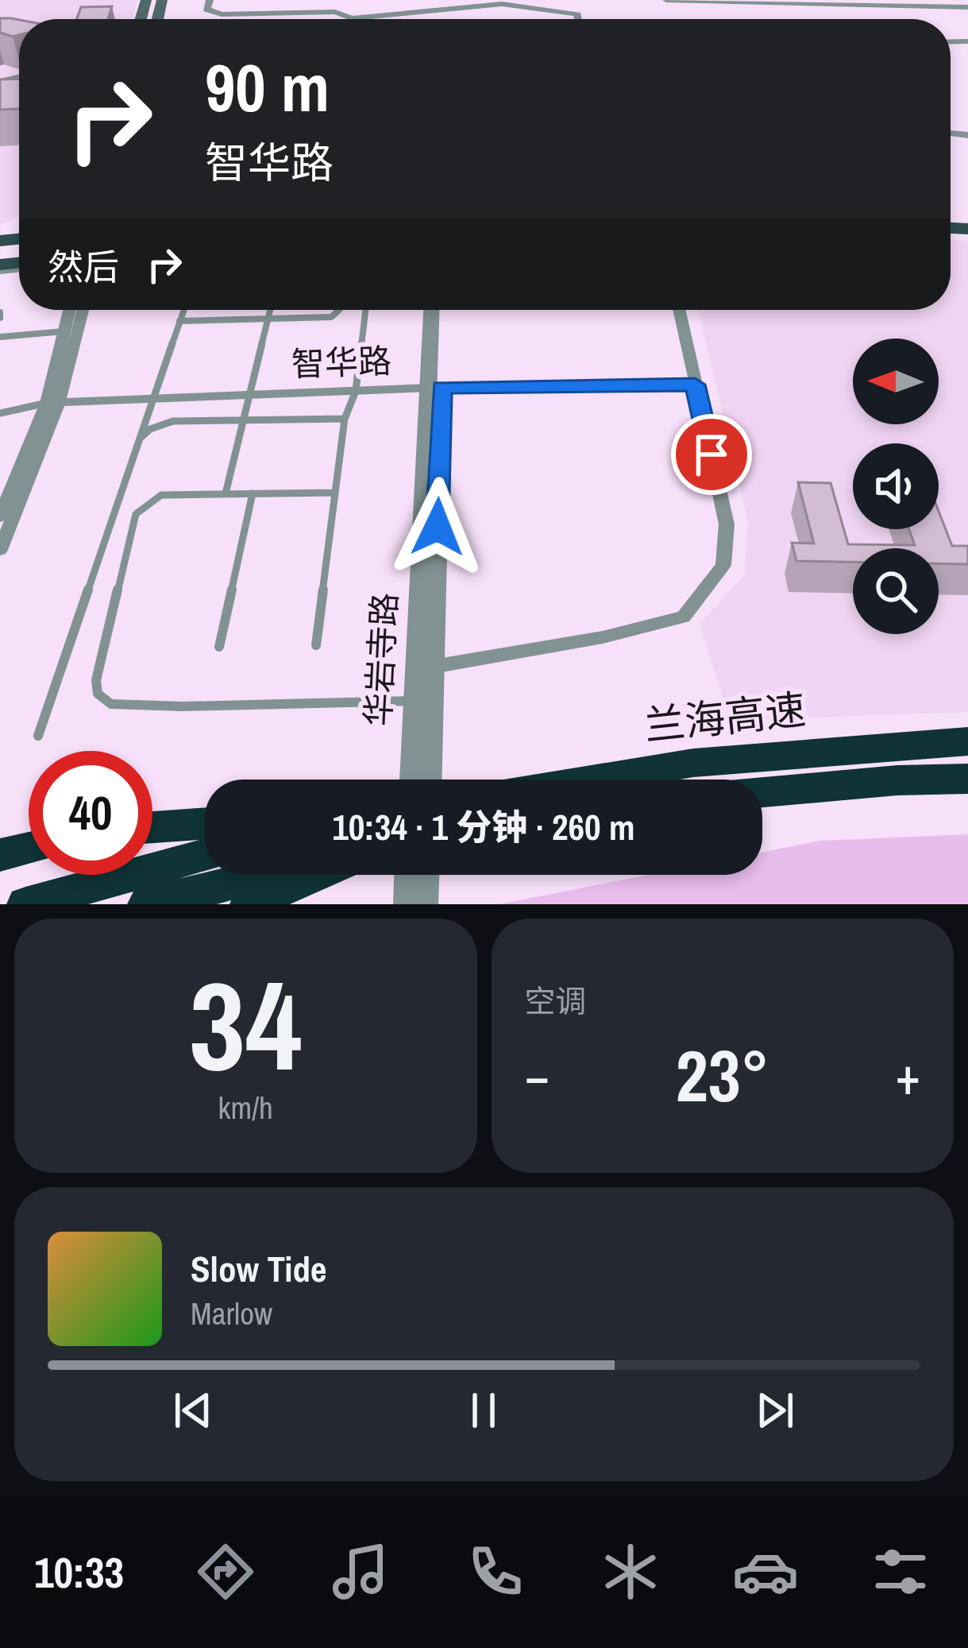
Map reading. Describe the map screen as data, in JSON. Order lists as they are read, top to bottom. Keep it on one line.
{"streets":{"highway":["兰海高速"],"street":["智华路","华岩寺路"]},"crossings":[["智华路","华岩寺路"]],"north":"left","page":{"turn":["90 m","智华路"],"then":"然后","limit":"40","trip":"10:34 · 1 分钟 · 260 m","tile":[["34","km/h"],"空调"],"heat":["−","23°","+"],"song":["Slow Tide","Marlow"],"tabs":"10:33"}}
